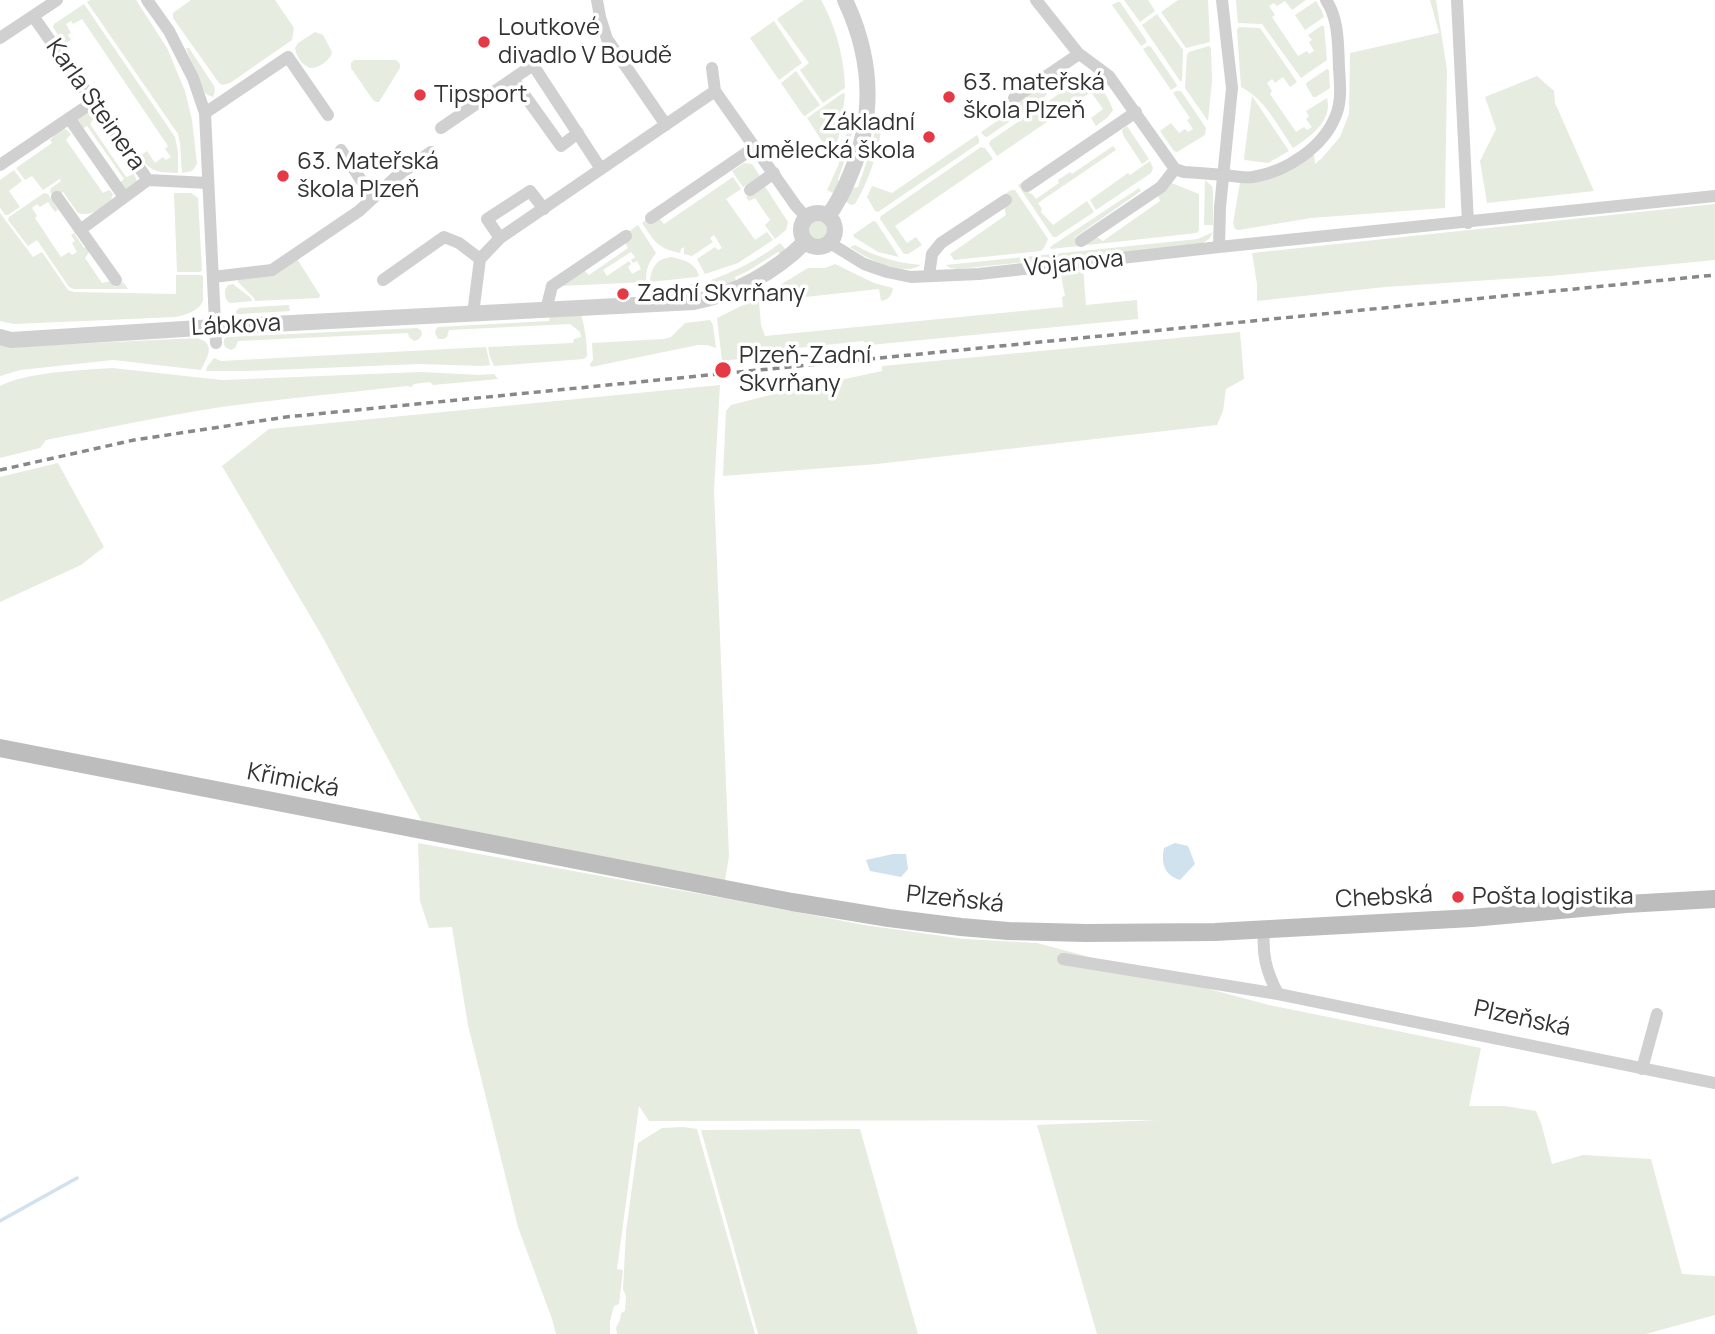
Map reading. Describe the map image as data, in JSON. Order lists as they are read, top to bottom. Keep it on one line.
{"streets":{"main road":["Křimická","Chebská","Plzeňská"],"street":["Karla Steinera","Vojanova","Lábkova"]},"crossings":[["Vojanova","Lábkova"],["Křimická","Plzeňská"],["Chebská","Plzeňská"]],"places":["Loutkové divadlo V Boudě","Tipsport","63. mateřská škola Plzeň","Základní umělecká škola","63. Mateřská škola Plzeň","Zadní Skvrňany","Plzeň-Zadní Skvrňany","Pošta logistika"]}
